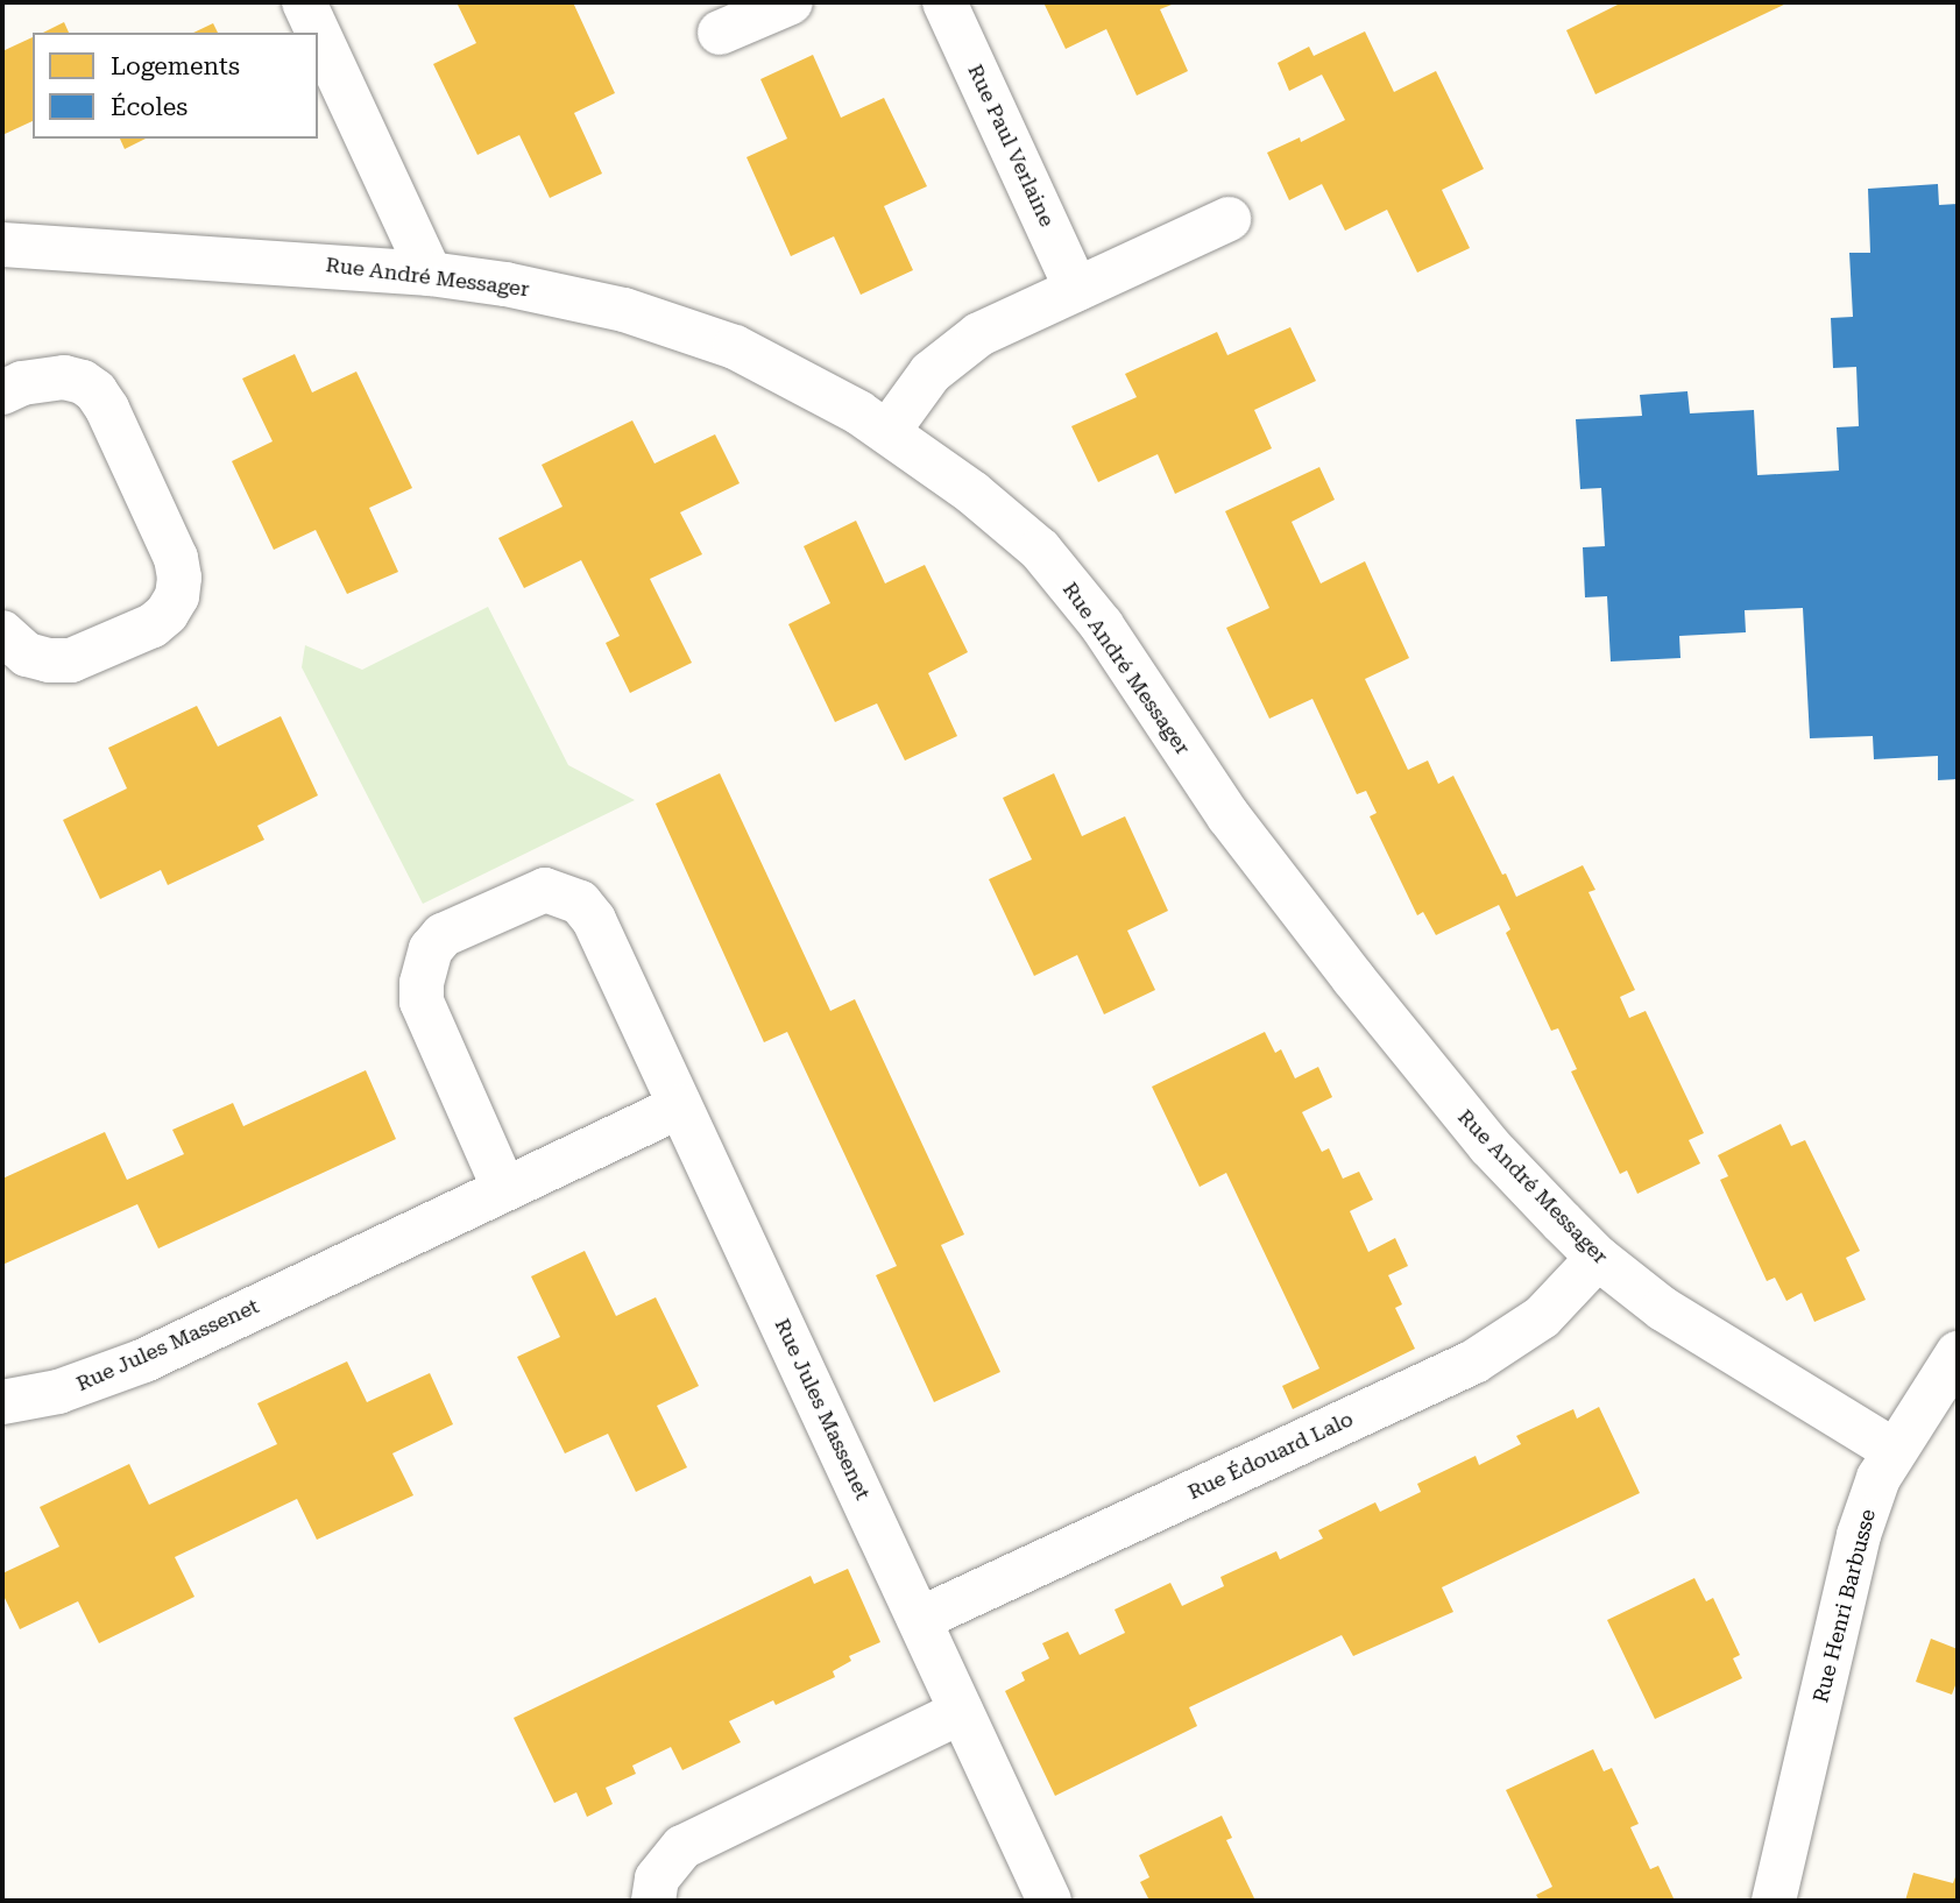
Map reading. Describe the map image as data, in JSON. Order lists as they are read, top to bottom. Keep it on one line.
{"streets":{"street":["Rue Paul Verlaine","Rue André Messager","Rue Jules Massenet","Rue Édouard Lalo","Rue Henri Barbusse"]},"crossings":[["Rue André Messager","Rue Édouard Lalo"],["Rue André Messager","Rue Henri Barbusse"],["Rue Jules Massenet","Rue Édouard Lalo"]],"legend":["Logements","Écoles"]}
